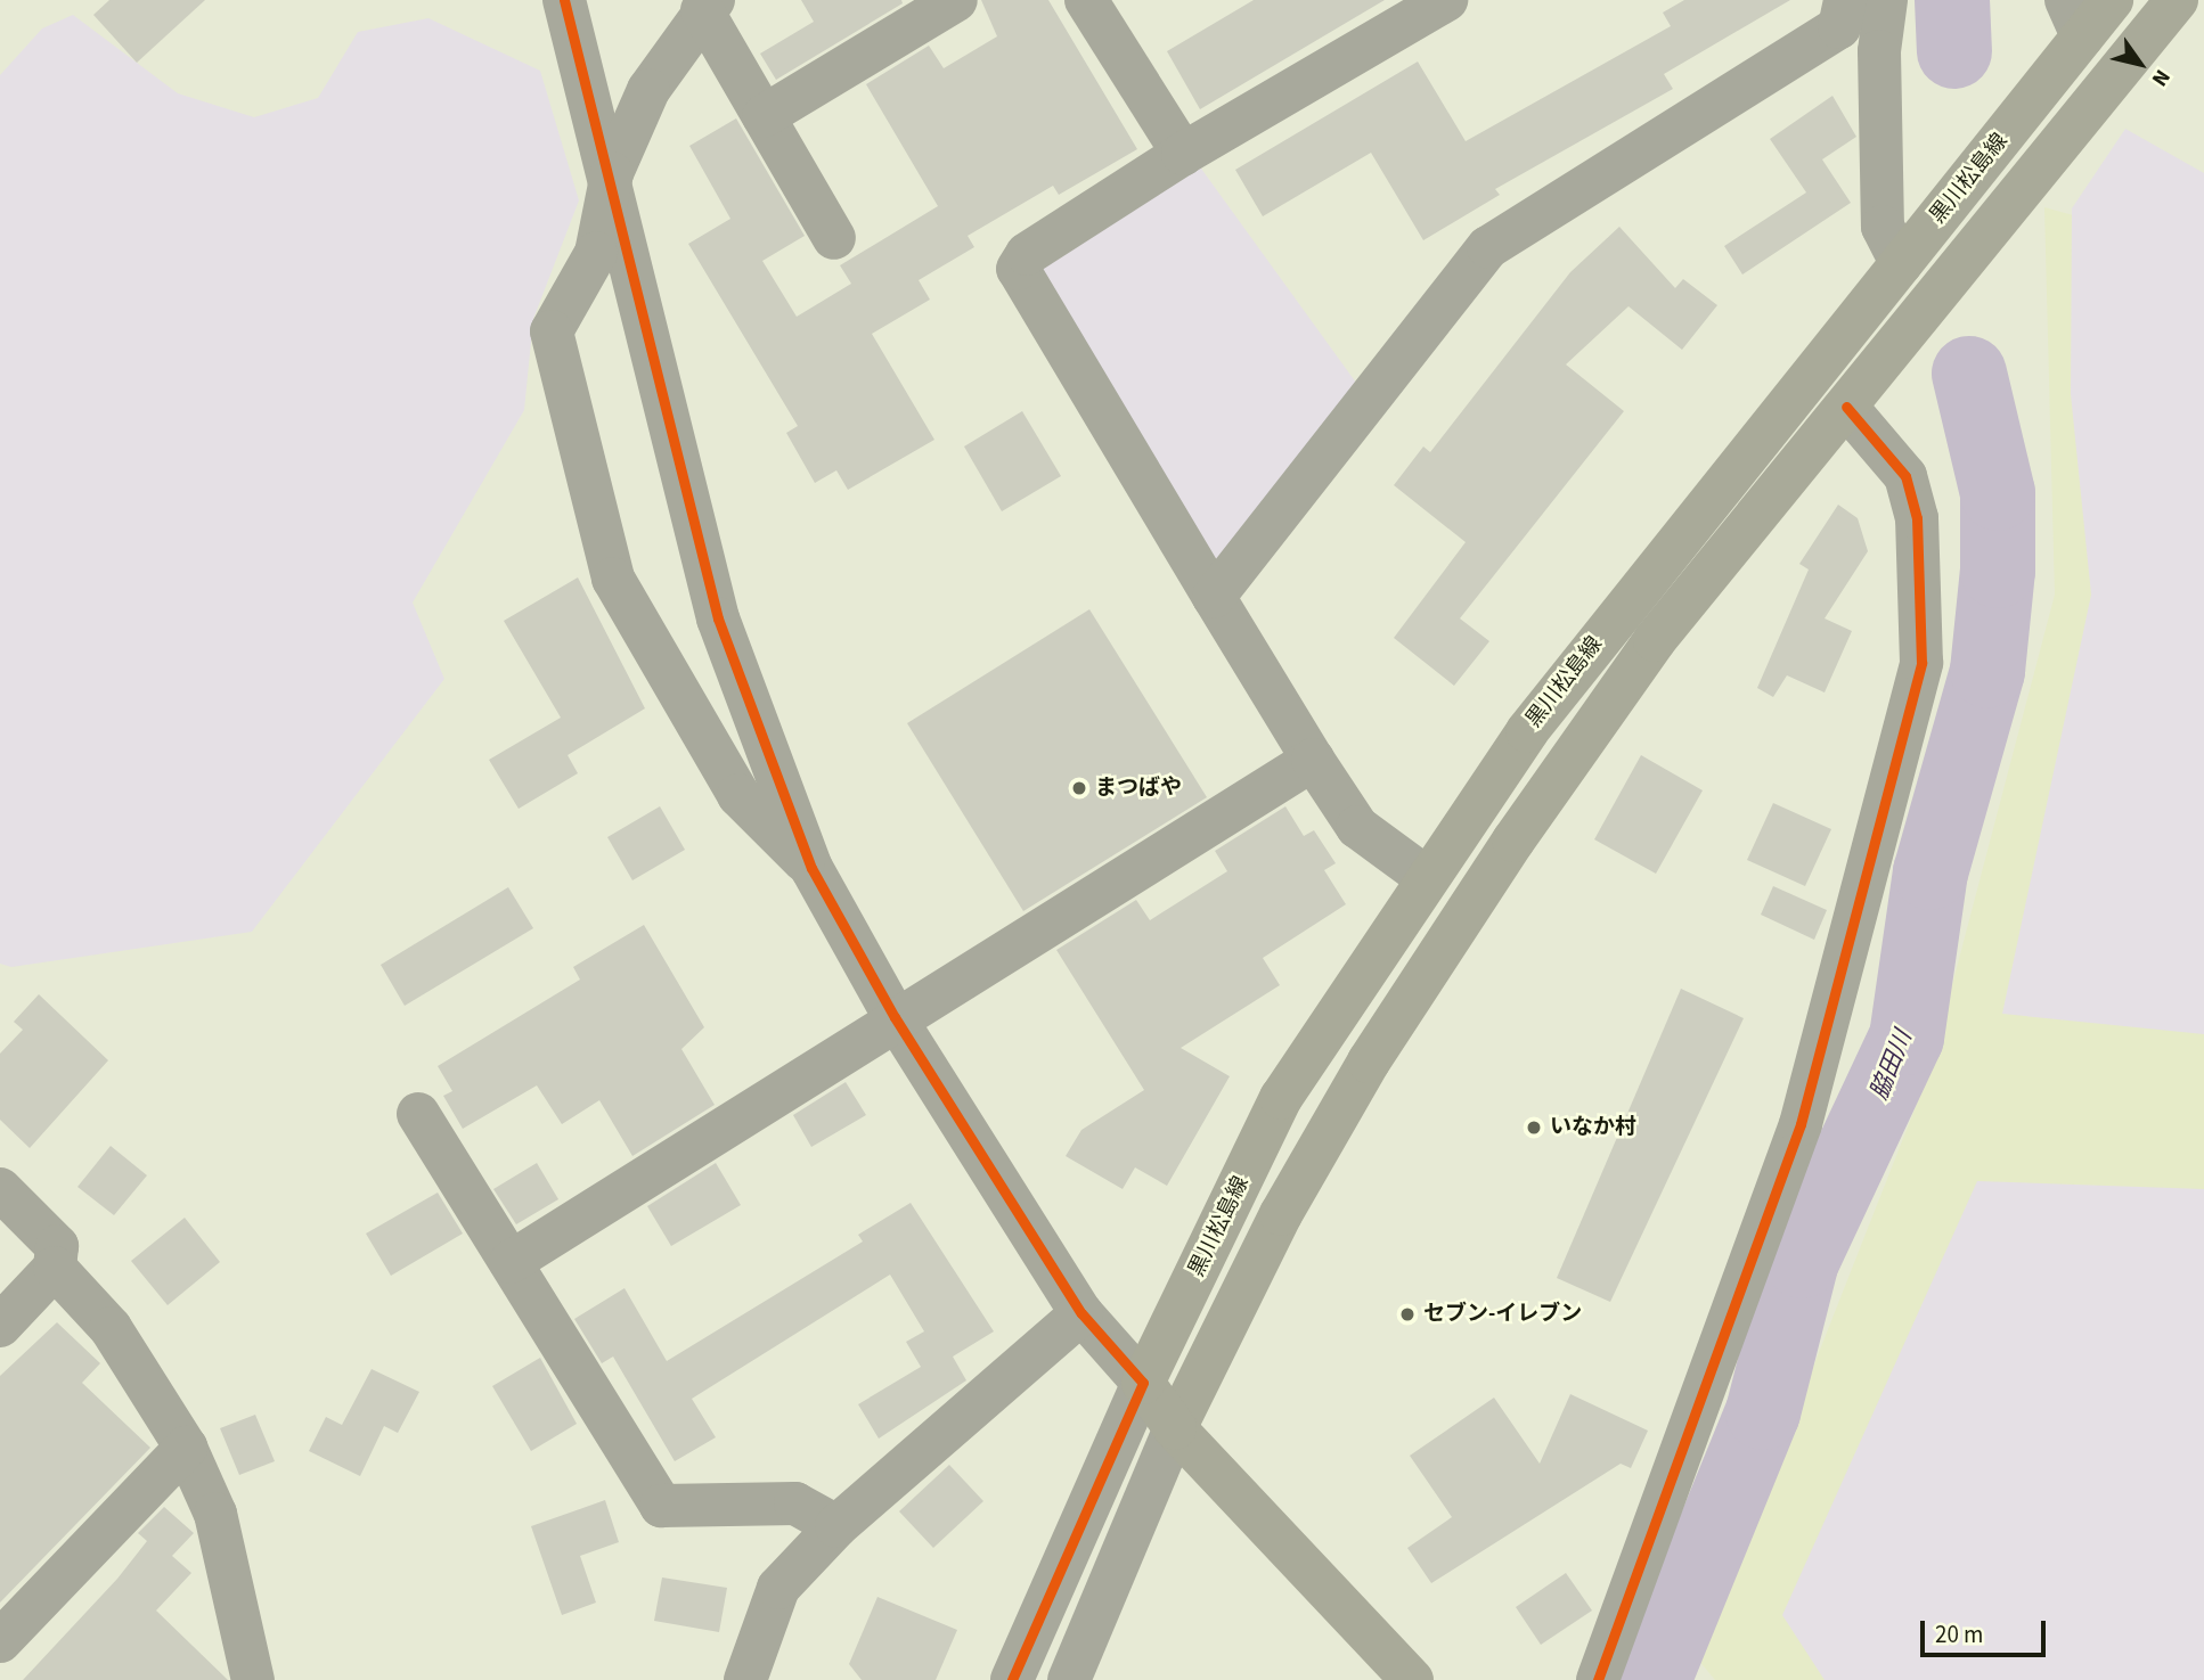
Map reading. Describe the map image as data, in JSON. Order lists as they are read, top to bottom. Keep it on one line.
{"streets":{"main road":["黒川松島線"]},"water":["脇田川"],"places":["まつばや","いなか村","セブン-イレブン"],"scale_bar":"20 m","north":"bottom right"}
